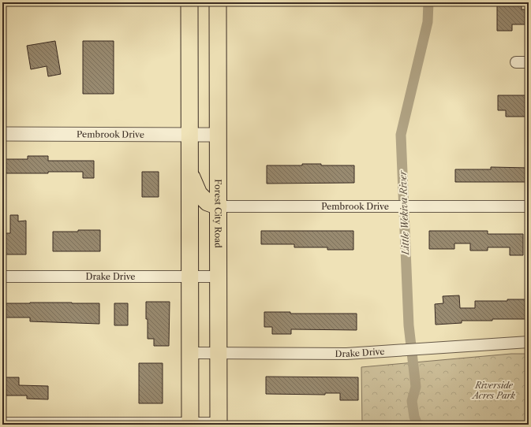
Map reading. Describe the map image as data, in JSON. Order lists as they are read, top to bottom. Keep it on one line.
{"streets":{"main road":["Forest City Road"],"street":["Pembrook Drive","Drake Drive"]},"crossings":[["Pembrook Drive","Forest City Road"],["Forest City Road","Drake Drive"]],"water":["Little Wekiva River"],"parks":["Riverside Acres Park"]}
